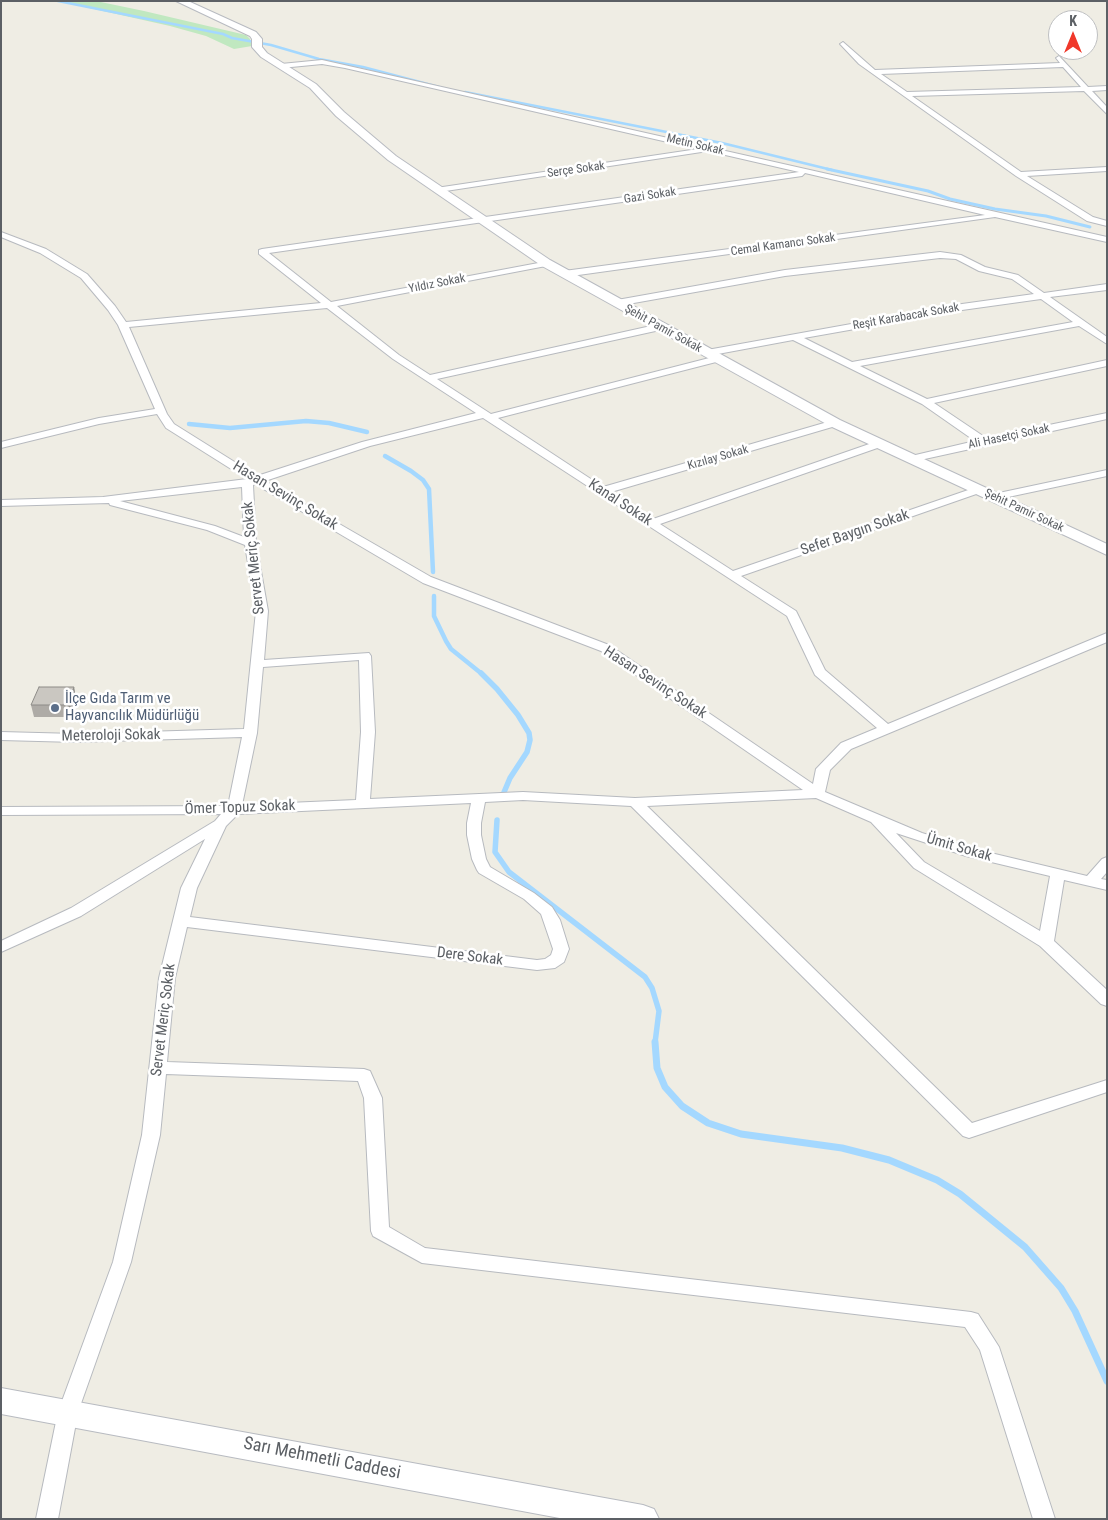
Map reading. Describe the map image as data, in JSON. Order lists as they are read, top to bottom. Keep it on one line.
{"streets":{"street":["Metin Sokak","Serçe Sokak","Gazi Sokak","Cemal Kamancı Sokak","Yıldız Sokak","Reşit Karabacak Sokak","Şehit Pamir Sokak","Ali Hasetçi Sokak","Kızılay Sokak","Hasan Sevinç Sokak","Kanal Sokak","Sefer Baygın Sokak","Servet Meriç Sokak","Meteroloji Sokak","Ömer Topuz Sokak","Ümit Sokak","Dere Sokak","Sarı Mehmetli Caddesi"]},"crossings":[["Metin Sokak","Serçe Sokak"],["Metin Sokak","Gazi Sokak"],["Metin Sokak","Cemal Kamancı Sokak"],["Metin Sokak","Şehit Pamir Sokak"],["Serçe Sokak","Şehit Pamir Sokak"],["Gazi Sokak","Şehit Pamir Sokak"],["Gazi Sokak","Kanal Sokak"],["Cemal Kamancı Sokak","Şehit Pamir Sokak"],["Yıldız Sokak","Şehit Pamir Sokak"],["Yıldız Sokak","Kanal Sokak"],["Reşit Karabacak Sokak","Şehit Pamir Sokak"],["Reşit Karabacak Sokak","Hasan Sevinç Sokak"],["Reşit Karabacak Sokak","Kanal Sokak"],["Reşit Karabacak Sokak","Servet Meriç Sokak"],["Şehit Pamir Sokak","Ali Hasetçi Sokak"],["Şehit Pamir Sokak","Kızılay Sokak"],["Şehit Pamir Sokak","Sefer Baygın Sokak"],["Kızılay Sokak","Kanal Sokak"],["Hasan Sevinç Sokak","Servet Meriç Sokak"],["Hasan Sevinç Sokak","Ömer Topuz Sokak"],["Hasan Sevinç Sokak","Ümit Sokak"],["Kanal Sokak","Sefer Baygın Sokak"],["Servet Meriç Sokak","Meteroloji Sokak"],["Servet Meriç Sokak","Ömer Topuz Sokak"],["Servet Meriç Sokak","Dere Sokak"],["Servet Meriç Sokak","Sarı Mehmetli Caddesi"],["Ömer Topuz Sokak","Ümit Sokak"],["Ömer Topuz Sokak","Dere Sokak"]],"places":["İlçe Gıda Tarım ve Hayvancılık Müdürlüğü"],"north":"top"}
